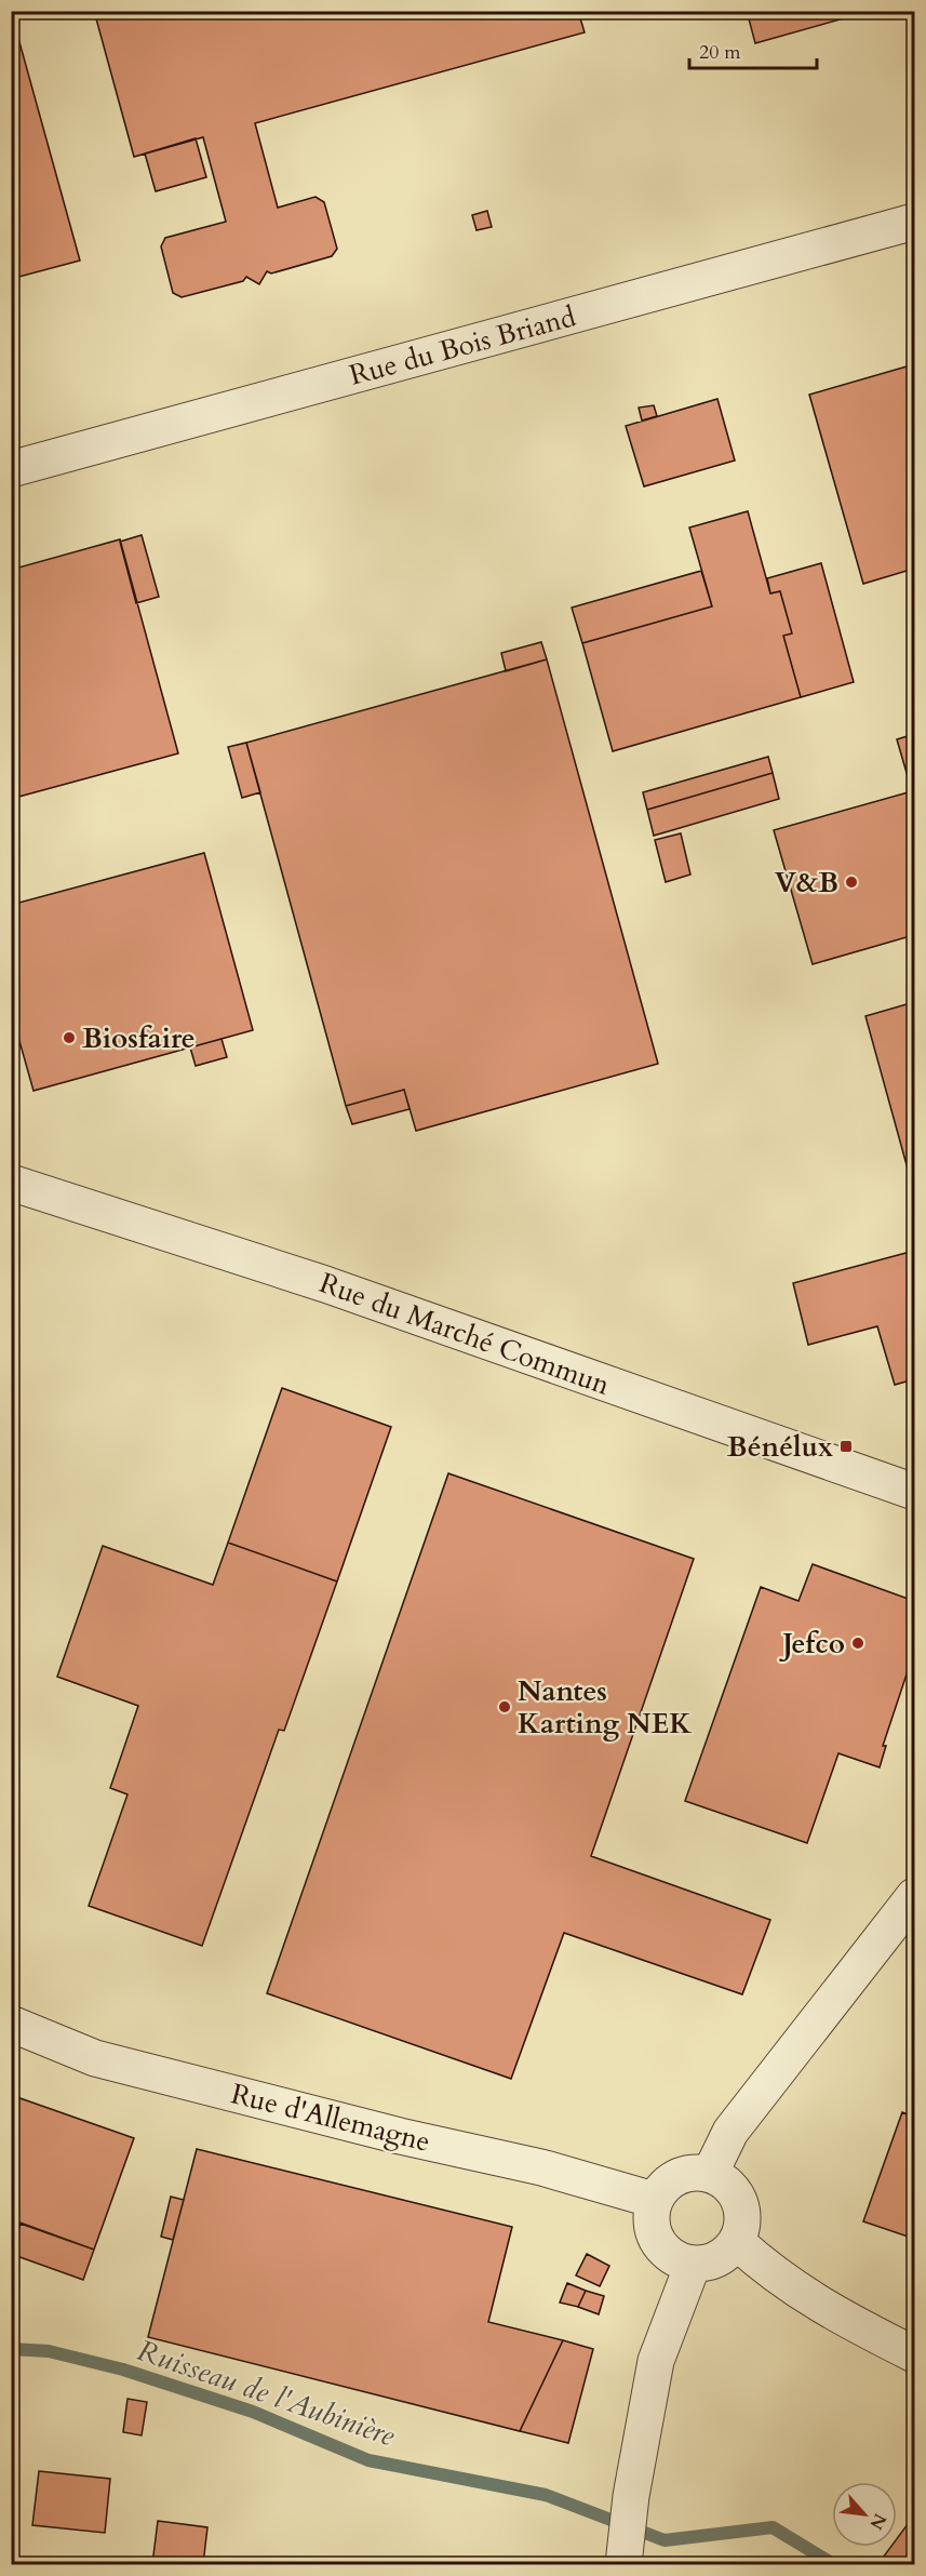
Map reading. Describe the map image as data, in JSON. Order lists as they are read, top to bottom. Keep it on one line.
{"streets":{"street":["Rue du Bois Briand","Rue du Marché Commun","Rue d'Allemagne"]},"water":["Ruisseau de l'Aubinière"],"places":{"other":["V&B","Biosfaire","Jefco","Nantes Karting NEK"],"transit":["Bénélux"]},"scale_bar":"20 m","north":"bottom right"}
